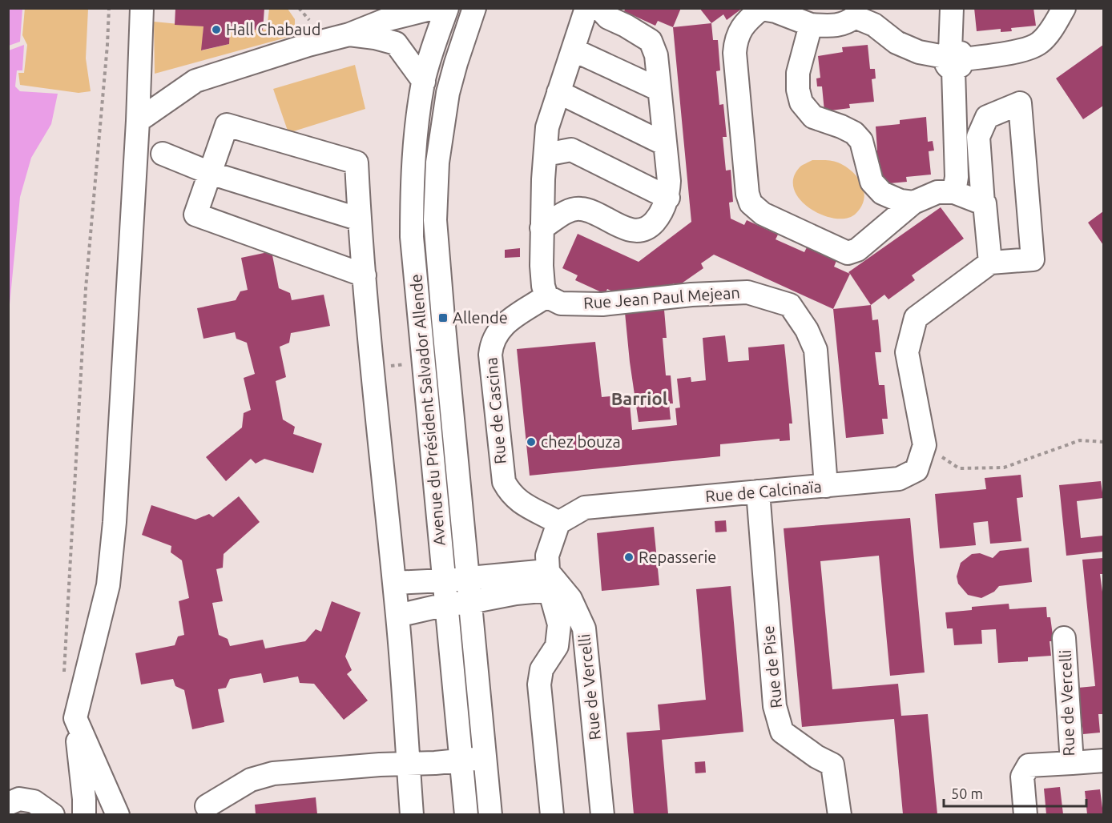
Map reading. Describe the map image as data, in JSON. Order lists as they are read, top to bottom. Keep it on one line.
{"streets":{"street":["Rue Jean Paul Mejean","Avenue du Président Salvador Allende","Rue de Cascina","Rue de Calcinaïa","Rue de Pise","Rue de Vercelli"]},"crossings":[["Rue Jean Paul Mejean","Rue de Cascina"],["Rue Jean Paul Mejean","Rue de Calcinaïa"],["Rue de Cascina","Rue de Calcinaïa"],["Rue de Cascina","Rue de Vercelli"],["Rue de Calcinaïa","Rue de Pise"],["Rue de Calcinaïa","Rue de Vercelli"]],"districts":["Barriol"],"places":{"other":["Hall Chabaud","chez bouza","Repasserie"],"transit":["Allende"]},"scale_bar":"50 m"}
